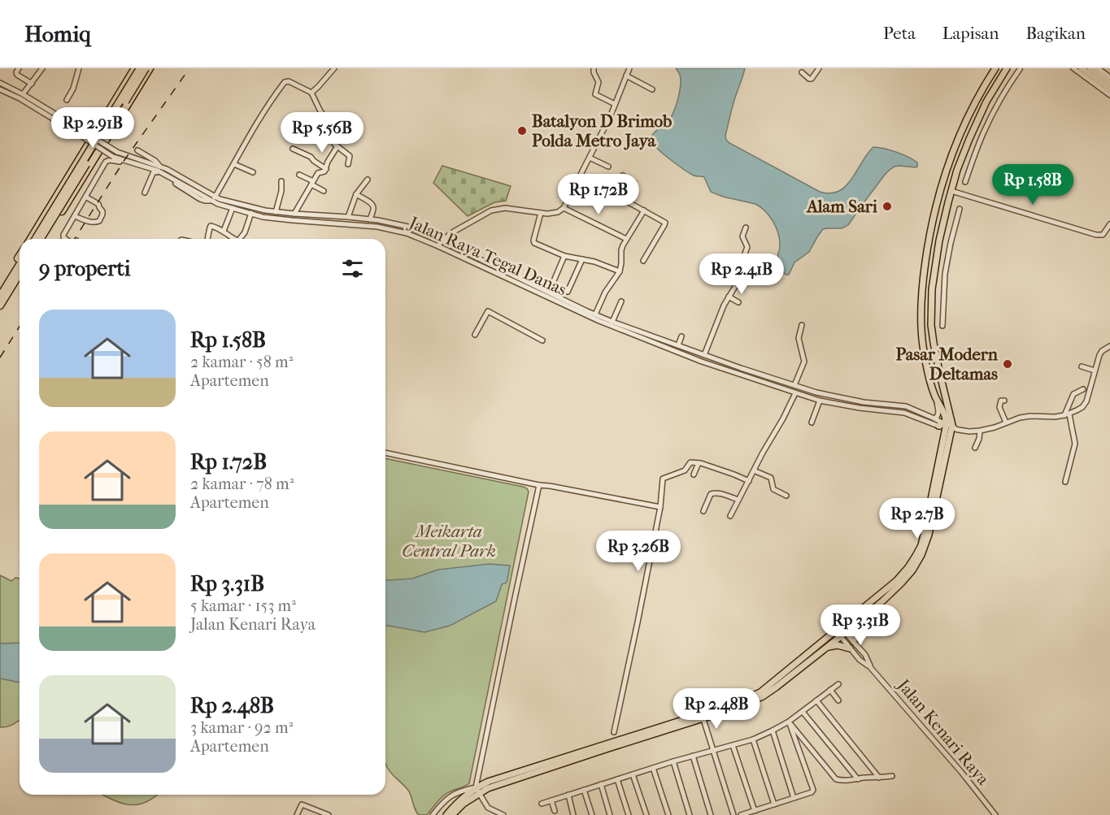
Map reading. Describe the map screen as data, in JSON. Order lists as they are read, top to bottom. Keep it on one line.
{"streets":{"street":["Jalan Raya Tegal Danas","Jalan Kenari Raya"]},"parks":["Meikarta Central Park"],"places":["Batalyon D Brimob Polda Metro Jaya","Alam Sari","Pasar Modern Deltamas"],"page":{"header":"Homiq","nav":["Peta","Lapisan","Bagikan"],"price":["Rp 2.91B","Rp 5.56B","Rp 1.58B","Rp 1.72B","Rp 2.41B","Rp 2.7B","Rp 3.26B","Rp 3.31B","Rp 2.48B"],"heading":"9 properti","list":[{"name":"Rp 1.58B","note":"2 kamar · 58 m² · Apartemen"},{"name":"Rp 1.72B","note":"2 kamar · 78 m² · Apartemen"},{"name":"Rp 3.31B","note":"5 kamar · 153 m² · Jalan Kenari Raya"},{"name":"Rp 2.48B","note":"3 kamar · 92 m² · Apartemen"}]}}
